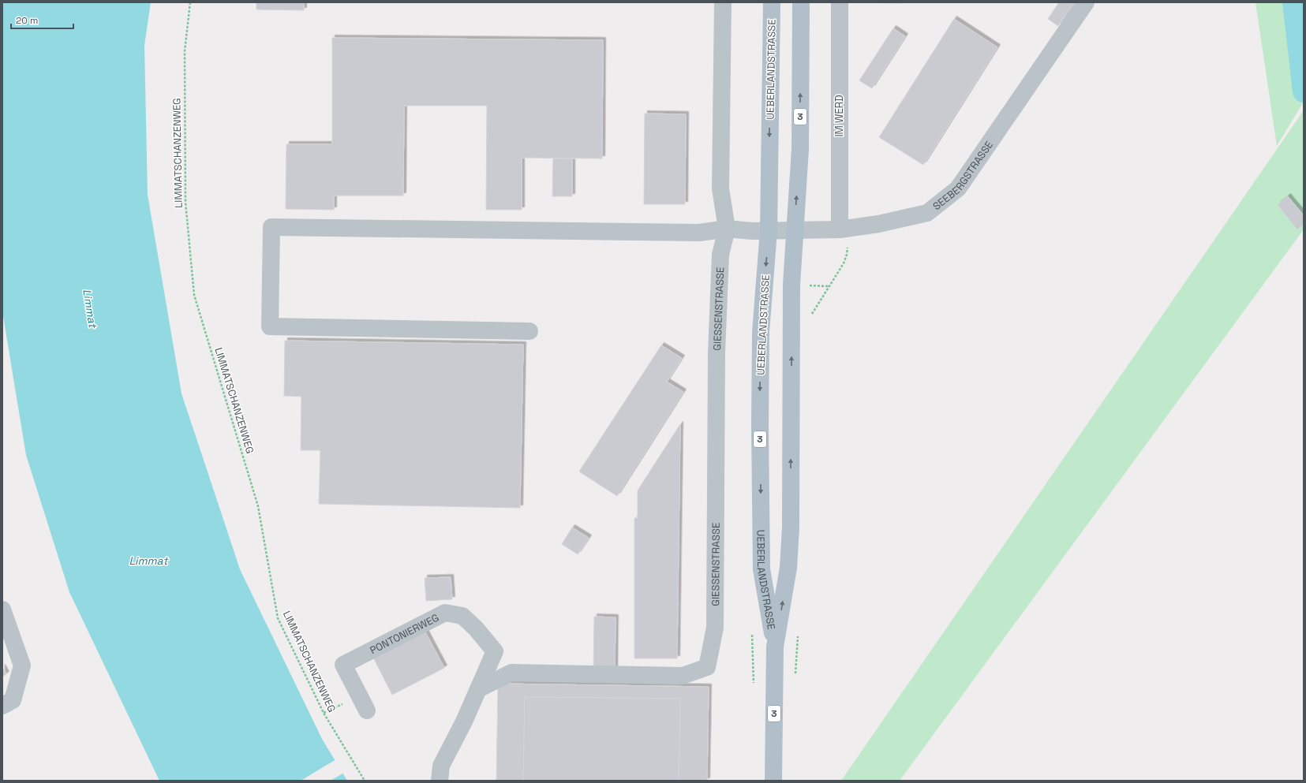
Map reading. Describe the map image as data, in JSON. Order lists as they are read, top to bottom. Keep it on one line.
{"streets":{"main road":["UEBERLANDSTRASSE","3"],"street":["IM WERD","SEEBERGSTRASSE","GIESSENSTRASSE","PONTONIERWEG"],"path":["LIMMATSCHANZENWEG"]},"crossings":[["UEBERLANDSTRASSE","SEEBERGSTRASSE"],["IM WERD","SEEBERGSTRASSE"],["GIESSENSTRASSE","PONTONIERWEG"]],"water":["Limmat"],"scale_bar":"20 m"}
